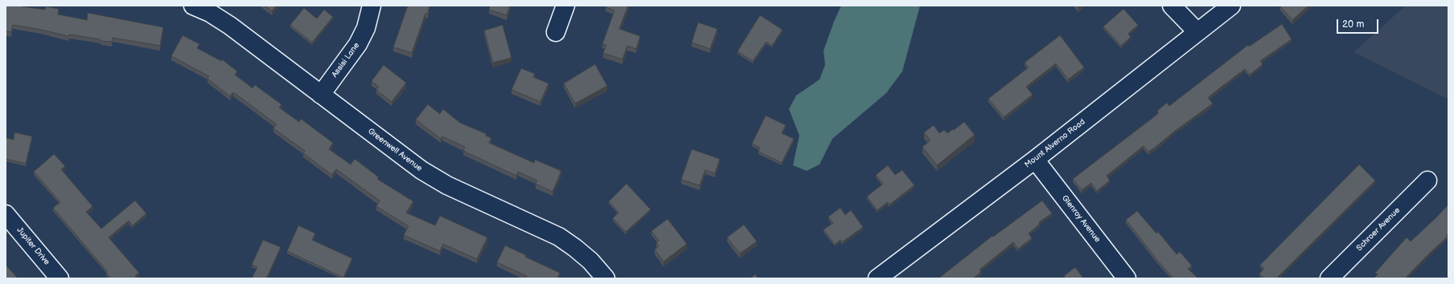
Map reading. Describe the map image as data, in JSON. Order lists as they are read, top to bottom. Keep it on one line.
{"streets":{"street":["Assisi Lane","Mount Alverno Road","Greenwell Avenue","Glenroy Avenue","Schroer Avenue","Jupiter Drive"]},"crossings":[["Assisi Lane","Greenwell Avenue"],["Mount Alverno Road","Glenroy Avenue"]],"scale_bar":"20 m"}
